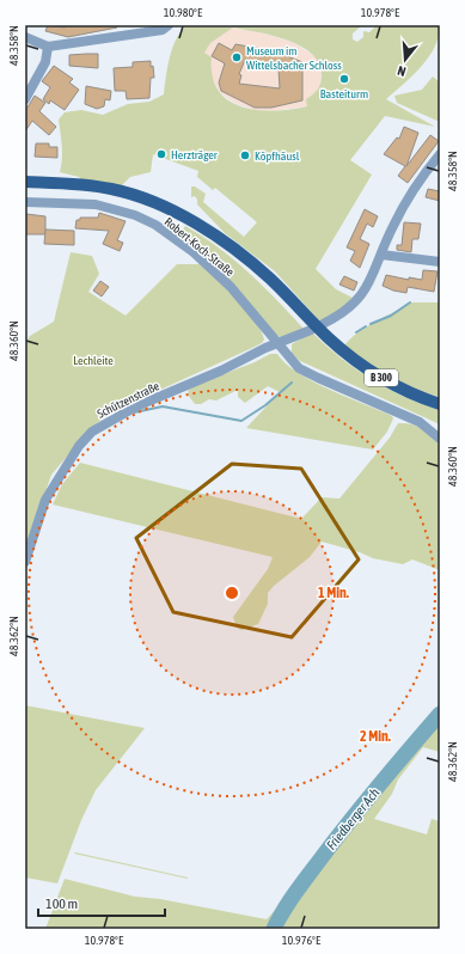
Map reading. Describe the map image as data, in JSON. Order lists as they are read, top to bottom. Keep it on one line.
{"streets":{"main road":["B 300"],"street":["Robert-Koch-Straße","Schützenstraße"]},"crossings":[["Robert-Koch-Straße","Schützenstraße"]],"water":["Friedberger Ach"],"parks":["Lechleite"],"places":["Museum im Wittelsbacher Schloss","Basteiturm","Herzträger","Köpfhäusl"],"scale_bar":"100 m","north":"bottom","coordinates":["10.980°E","10.978°E","48.358°N","48.360°N","48.362°N","10.976°E"],"rings":["1 Min.","2 Min."]}
